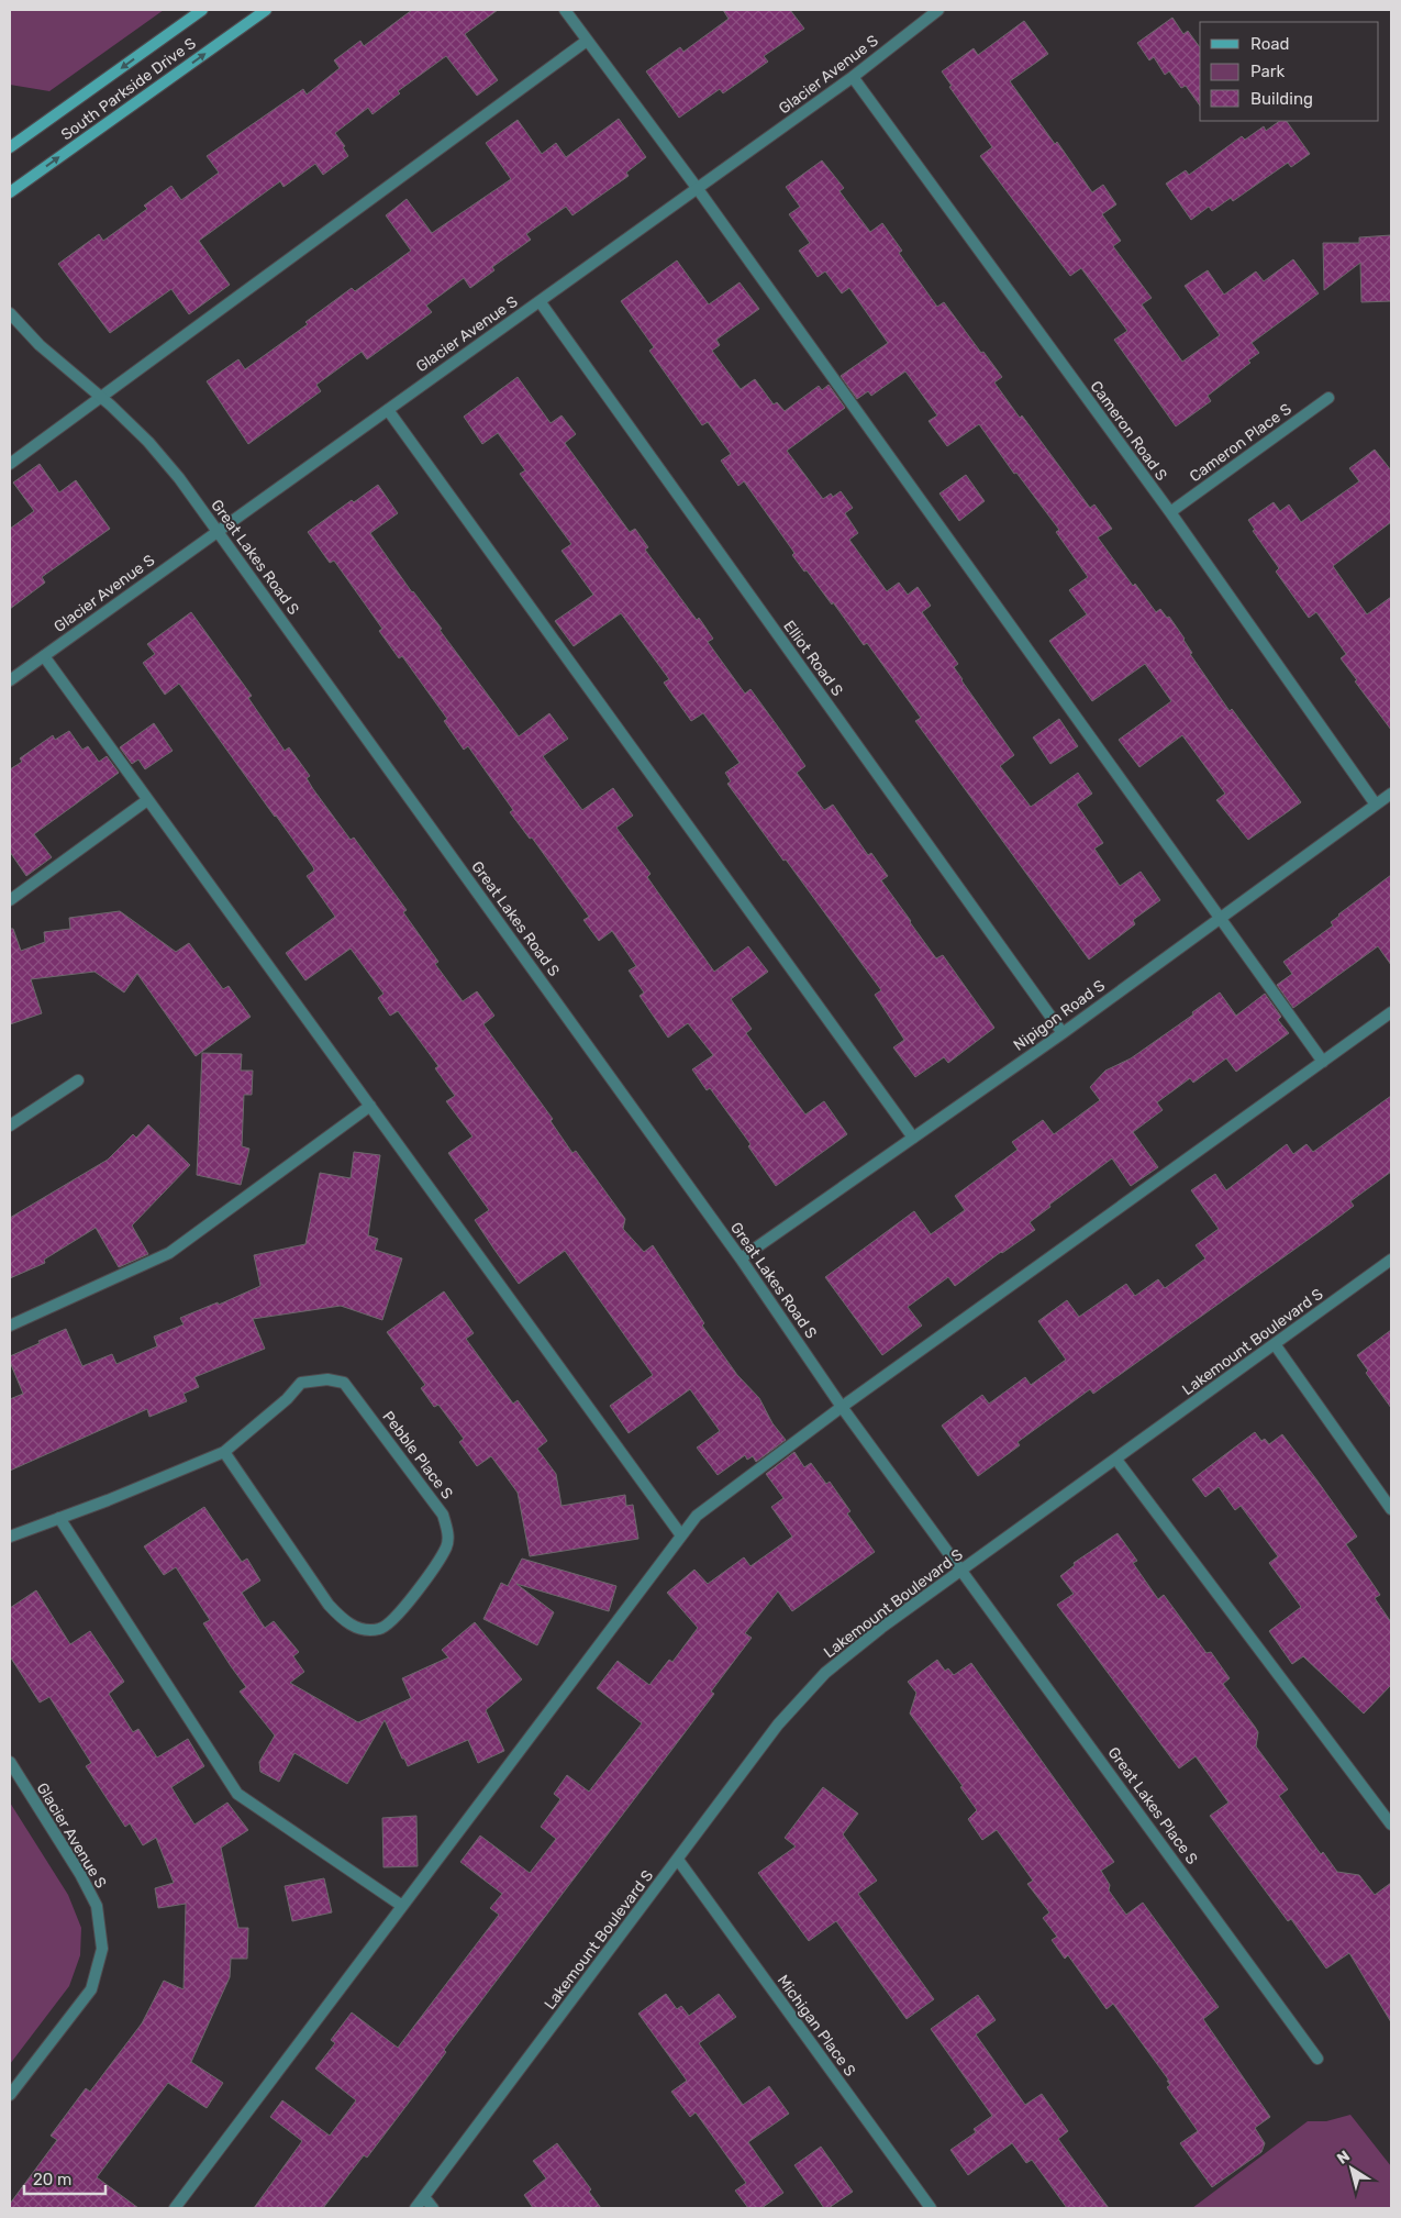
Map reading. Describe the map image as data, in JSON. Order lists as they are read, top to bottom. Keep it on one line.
{"streets":{"main road":["South Parkside Drive S"],"street":["Glacier Avenue S","Cameron Road S","Cameron Place S","Great Lakes Road S","Elliot Road S","Nipigon Road S","Lakemount Boulevard S","Pebble Place S","Great Lakes Place S","Michigan Place S"]},"crossings":[["Glacier Avenue S","Cameron Road S"],["Glacier Avenue S","Great Lakes Road S"],["Glacier Avenue S","Elliot Road S"],["Cameron Road S","Cameron Place S"],["Cameron Road S","Nipigon Road S"],["Great Lakes Road S","Nipigon Road S"],["Great Lakes Road S","Lakemount Boulevard S"],["Great Lakes Road S","Great Lakes Place S"],["Elliot Road S","Nipigon Road S"],["Lakemount Boulevard S","Great Lakes Place S"],["Lakemount Boulevard S","Michigan Place S"]],"legend":["Road","Park","Building"],"scale_bar":"20 m","north":"top left"}
